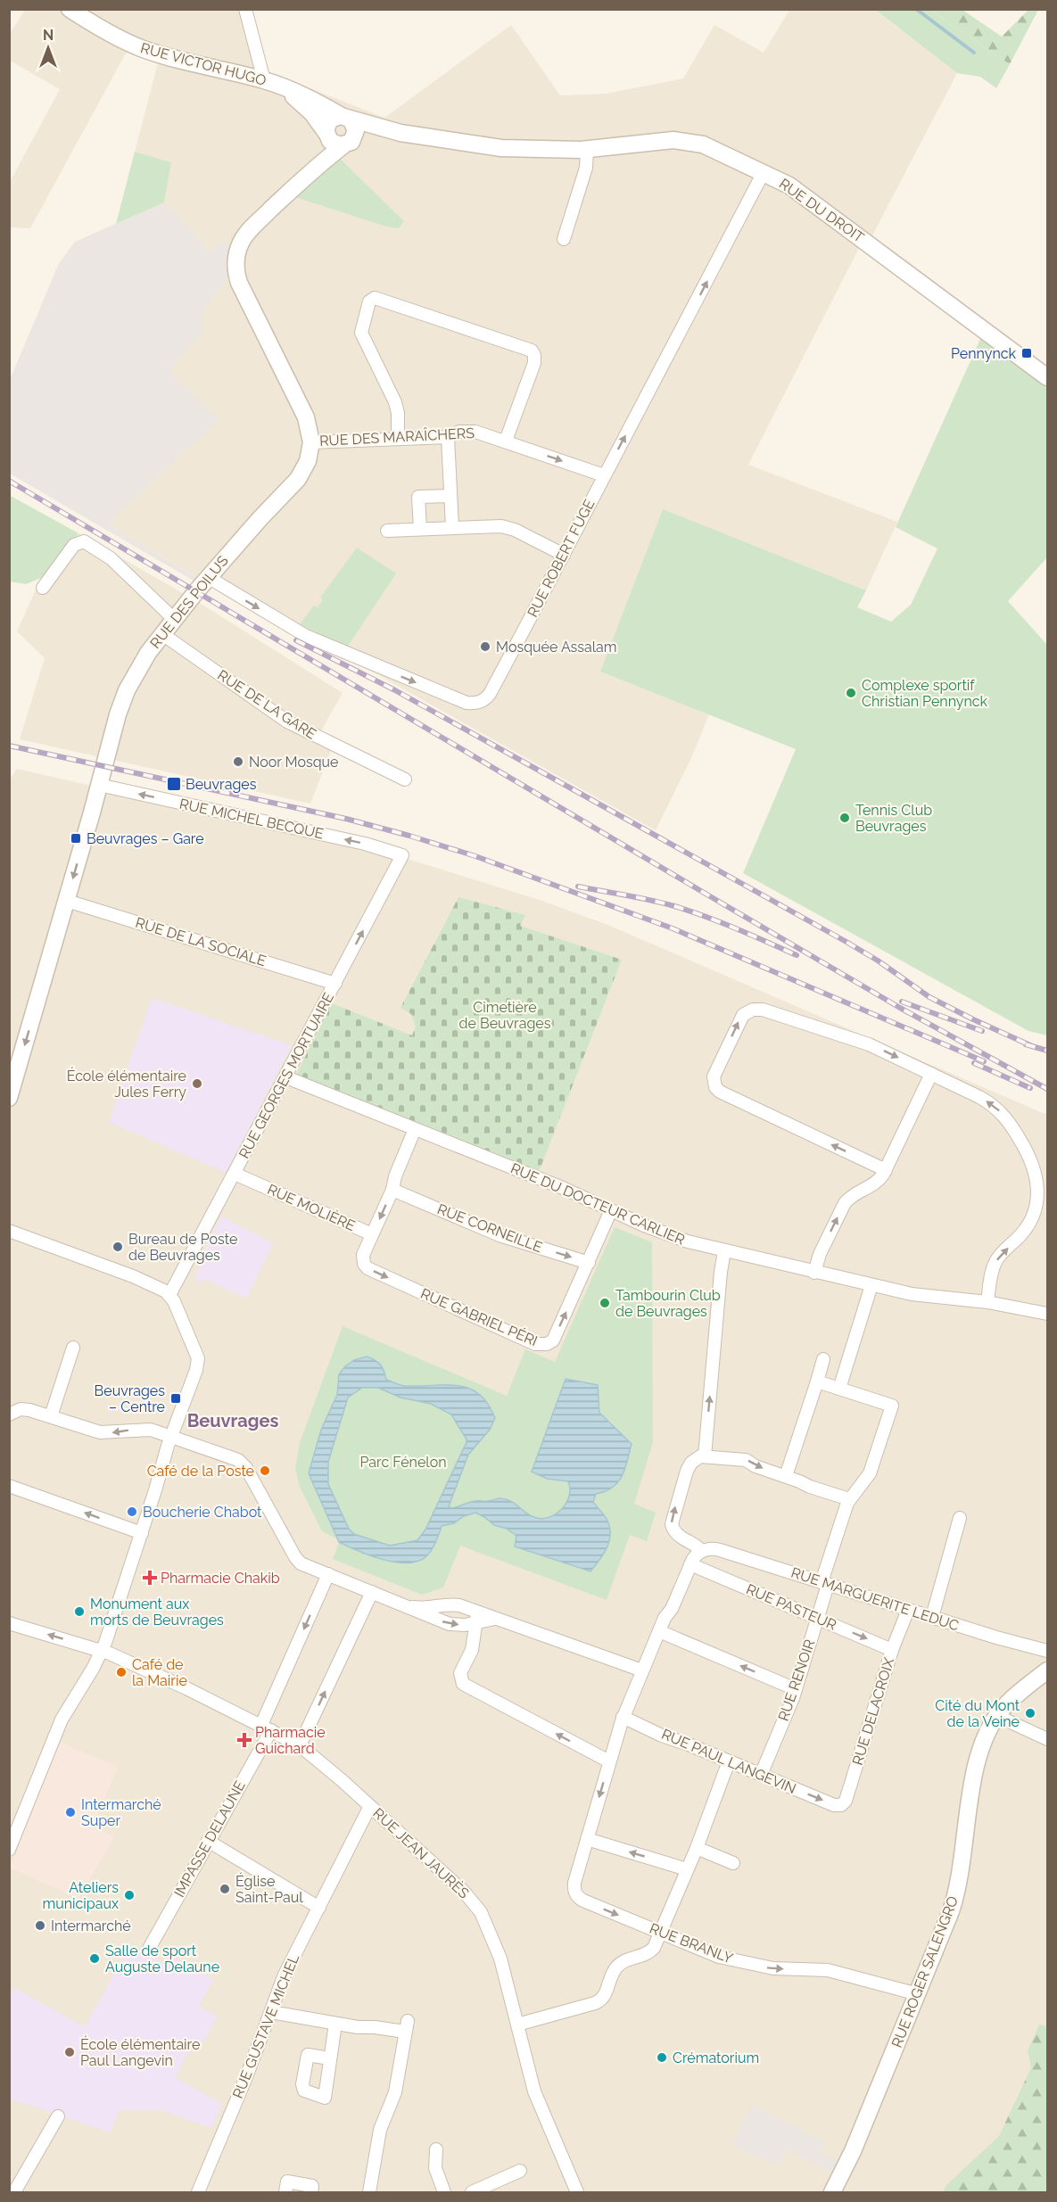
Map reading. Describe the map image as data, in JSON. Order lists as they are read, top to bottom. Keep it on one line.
{"streets":{"street":["RUE VICTOR HUGO","RUE DU DROIT","RUE DES MARAÎCHERS","RUE ROBERT FUGE","RUE DES POILUS","RUE DE LA GARE","RUE MICHEL BECQUE","RUE DE LA SOCIALE","RUE GEORGES MORTUAIRE","RUE DU DOCTEUR CARLIER","RUE MOLIÈRE","RUE CORNEILLE","RUE GABRIEL PÉRI","RUE MARGUERITE LEDUC","RUE PASTEUR","RUE RENOIR","RUE DELACROIX","RUE PAUL LANGEVIN","IMPASSE DELAUNE","RUE JEAN JAURÈS","RUE BRANLY","RUE ROGER SALENGRO","RUE GUSTAVE MICHEL"]},"crossings":[["RUE VICTOR HUGO","RUE DU DROIT"],["RUE VICTOR HUGO","RUE DES POILUS"],["RUE DU DROIT","RUE ROBERT FUGE"],["RUE DU DROIT","RUE DES POILUS"],["RUE DES MARAÎCHERS","RUE ROBERT FUGE"],["RUE DES MARAÎCHERS","RUE DES POILUS"],["RUE ROBERT FUGE","RUE DES POILUS"],["RUE DES POILUS","RUE DE LA GARE"],["RUE DES POILUS","RUE MICHEL BECQUE"],["RUE DES POILUS","RUE DE LA SOCIALE"],["RUE MICHEL BECQUE","RUE GEORGES MORTUAIRE"],["RUE DE LA SOCIALE","RUE GEORGES MORTUAIRE"],["RUE GEORGES MORTUAIRE","RUE DU DOCTEUR CARLIER"],["RUE GEORGES MORTUAIRE","RUE MOLIÈRE"],["RUE DU DOCTEUR CARLIER","RUE MOLIÈRE"],["RUE DU DOCTEUR CARLIER","RUE GABRIEL PÉRI"],["RUE MOLIÈRE","RUE CORNEILLE"],["RUE MOLIÈRE","RUE GABRIEL PÉRI"],["RUE CORNEILLE","RUE GABRIEL PÉRI"],["RUE MARGUERITE LEDUC","RUE RENOIR"],["RUE MARGUERITE LEDUC","RUE DELACROIX"],["RUE PASTEUR","RUE RENOIR"],["RUE PASTEUR","RUE DELACROIX"],["RUE RENOIR","RUE PAUL LANGEVIN"],["RUE DELACROIX","RUE PAUL LANGEVIN"],["IMPASSE DELAUNE","RUE JEAN JAURÈS"],["RUE JEAN JAURÈS","RUE GUSTAVE MICHEL"],["RUE BRANLY","RUE ROGER SALENGRO"]],"one_way":["RUE MICHEL BECQUE","RUE CORNEILLE","RUE PASTEUR"],"districts":["Beuvrages"],"parks":["Cimetière de Beuvrages","Parc Fénelon"],"places":{"transit":["Pennynck","Beuvrages","Beuvrages – Gare","Beuvrages – Centre"],"other":["Mosquée Assalam","Complexe sportif Christian Pennynck","Noor Mosque","Tennis Club Beuvrages","École élémentaire Jules Ferry","Bureau de Poste de Beuvrages","Tambourin Club de Beuvrages","Café de la Poste","Boucherie Chabot","Monument aux morts de Beuvrages","Café de la Mairie","Cité du Mont de la Veine","Intermarché Super","Église Saint-Paul","Ateliers municipaux","Intermarché","Salle de sport Auguste Delaune","École élémentaire Paul Langevin","Crématorium"],"health":["Pharmacie Chakib","Pharmacie Guichard"]},"north":"top"}
